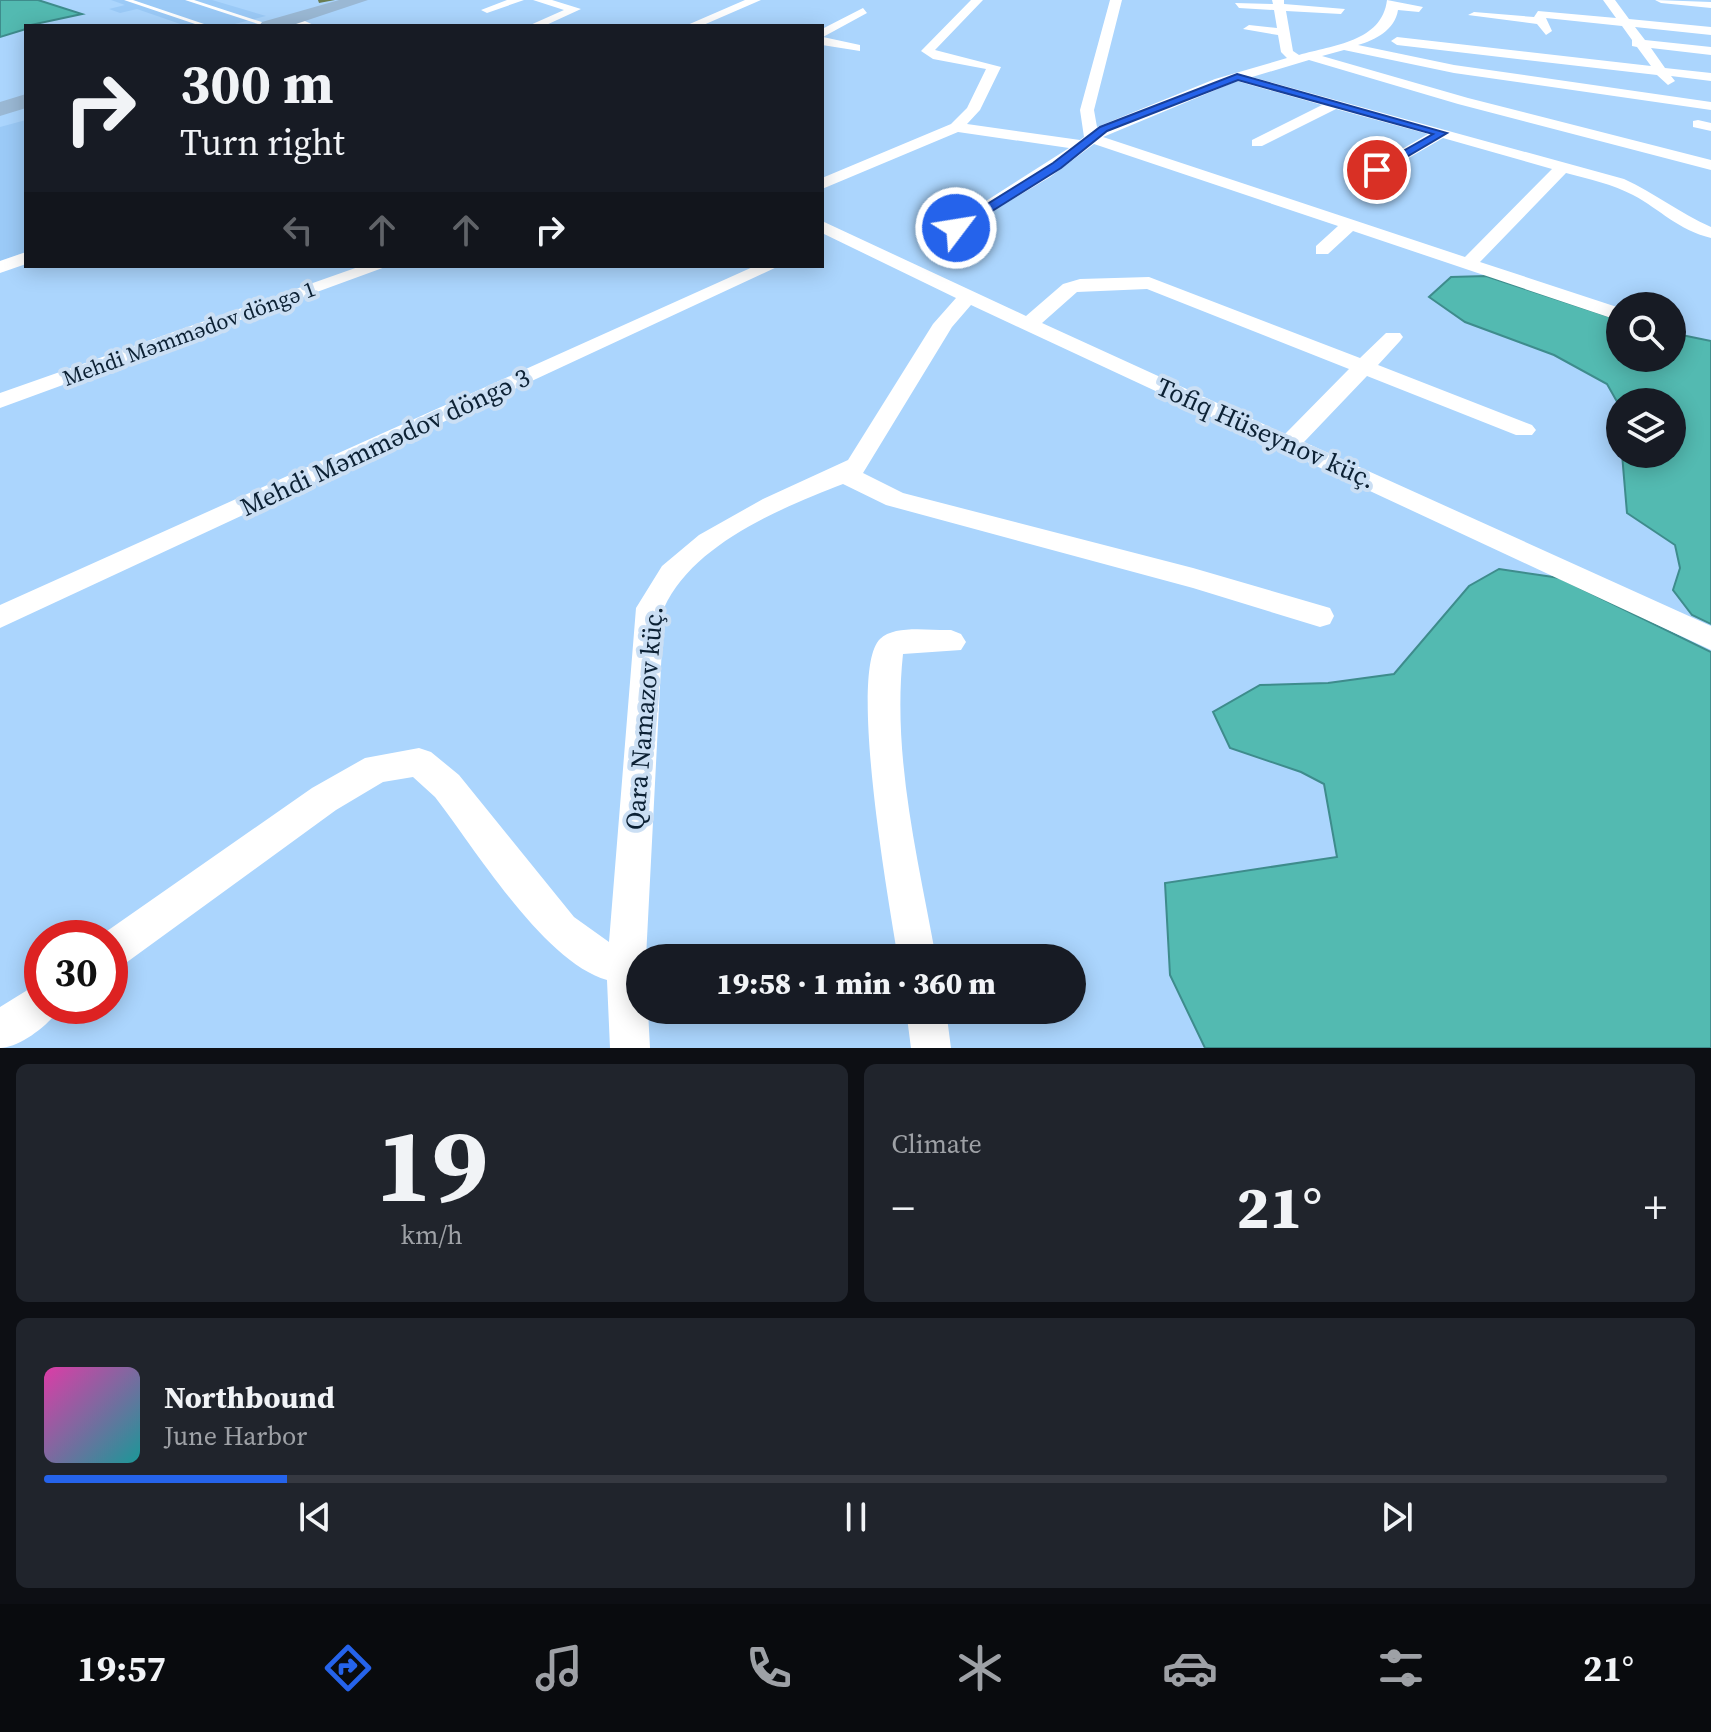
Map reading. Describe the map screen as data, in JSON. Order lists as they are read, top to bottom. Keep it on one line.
{"streets":{"street":["Mehdi Məmmədov döngə 1","Tofiq Hüseynov küç.","Mehdi Məmmədov döngə 3","Qara Namazov küç."]},"crossings":[["Tofiq Hüseynov küç.","Qara Namazov küç."]],"page":{"turn":["300 m","Turn right"],"limit":"30","trip":"19:58 · 1 min · 360 m","tile":[["19","km/h"],"Climate"],"heat":["−","21°","+"],"song":["Northbound","June Harbor"],"tabs":["19:57","21°"]}}
